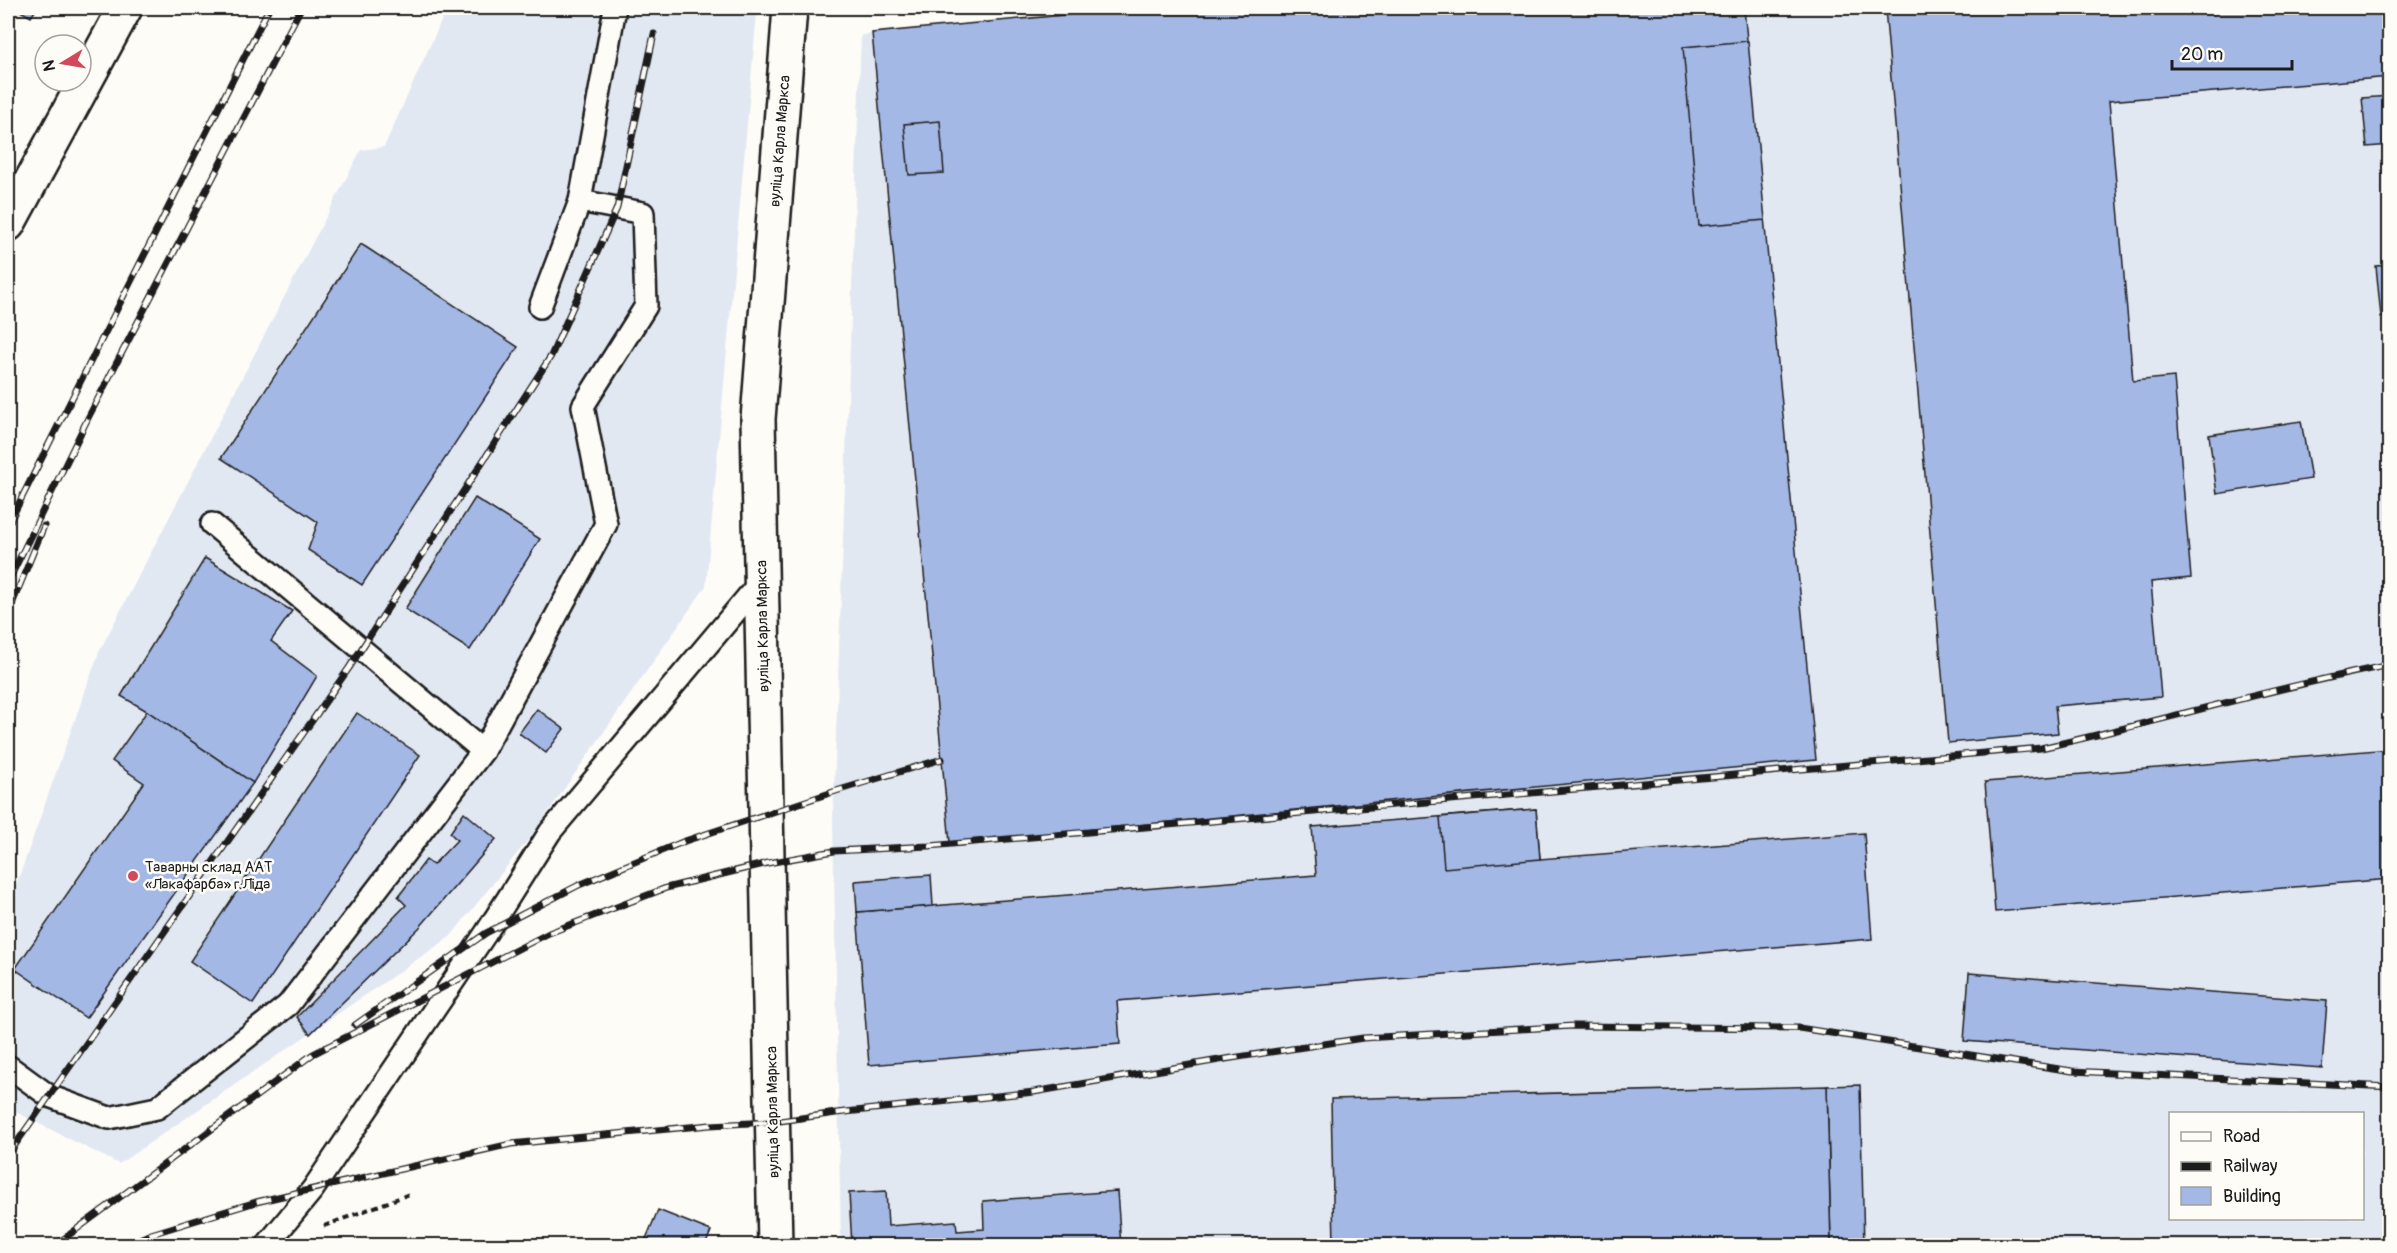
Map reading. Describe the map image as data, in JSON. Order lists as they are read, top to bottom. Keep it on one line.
{"streets":{"main road":["вуліца Карла Маркса"]},"places":["Таварны склад ААТ «Лакафарба» г.Ліда"],"legend":["Road","Railway","Building"],"scale_bar":"20 m","north":"left"}
